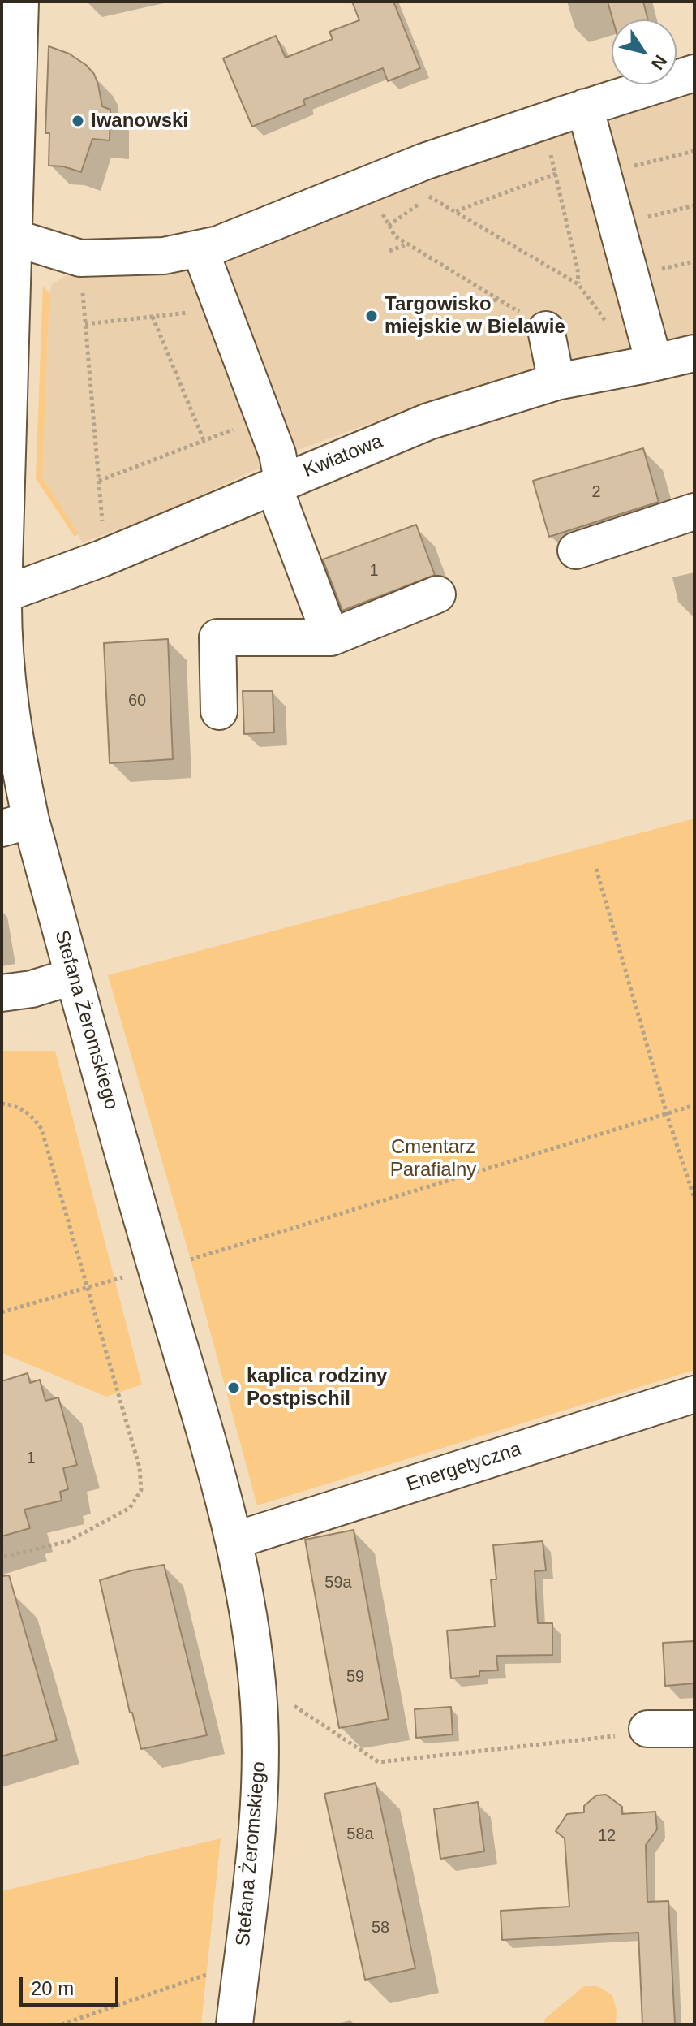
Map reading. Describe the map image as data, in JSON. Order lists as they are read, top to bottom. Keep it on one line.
{"streets":{"street":["Kwiatowa","Stefana Żeromskiego","Energetyczna"]},"crossings":[["Kwiatowa","Stefana Żeromskiego"],["Stefana Żeromskiego","Energetyczna"]],"parks":["Cmentarz Parafialny"],"places":["Iwanowski","Targowisko miejskie w Bielawie","kaplica rodziny Postpischil"],"house_numbers":["2","1","60","1","59a","59","58a","12","58"],"scale_bar":"20 m","north":"bottom right"}
